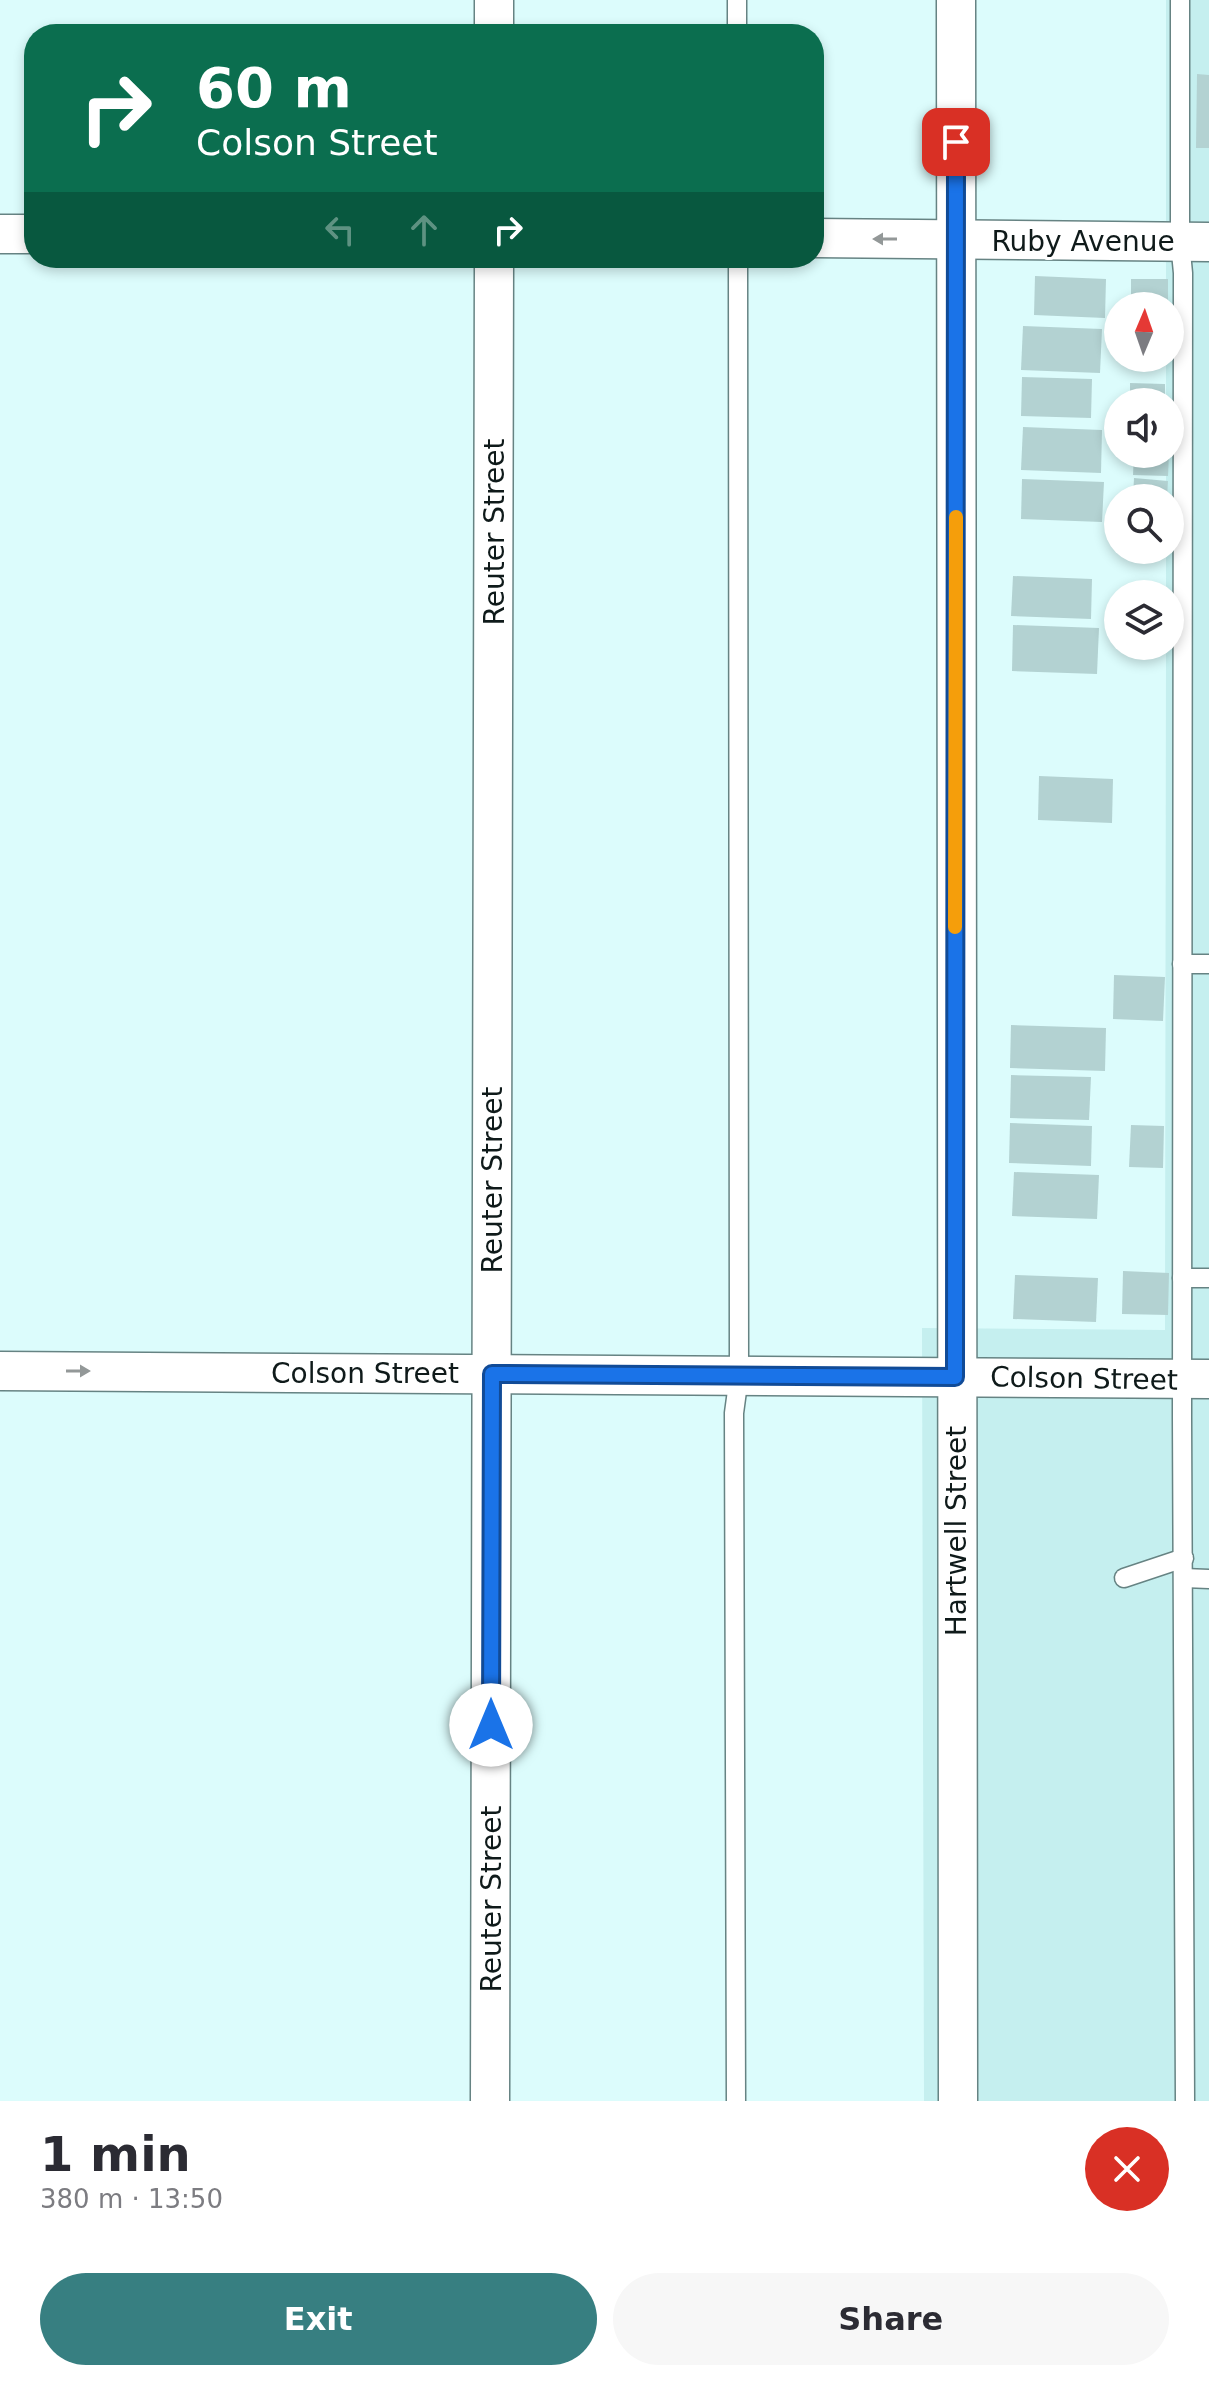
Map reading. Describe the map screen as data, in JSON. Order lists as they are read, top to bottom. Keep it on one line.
{"streets":{"street":["Ruby Avenue","Reuter Street","Colson Street","Hartwell Street"]},"crossings":[["Ruby Avenue","Hartwell Street"],["Reuter Street","Colson Street"],["Colson Street","Hartwell Street"]],"one_way":["Ruby Avenue","Colson Street"],"north":"top","page":{"turn":["60 m","Colson Street"],"heading":["1 min","380 m · 13:50"],"buttons":["Exit","Share"]}}
